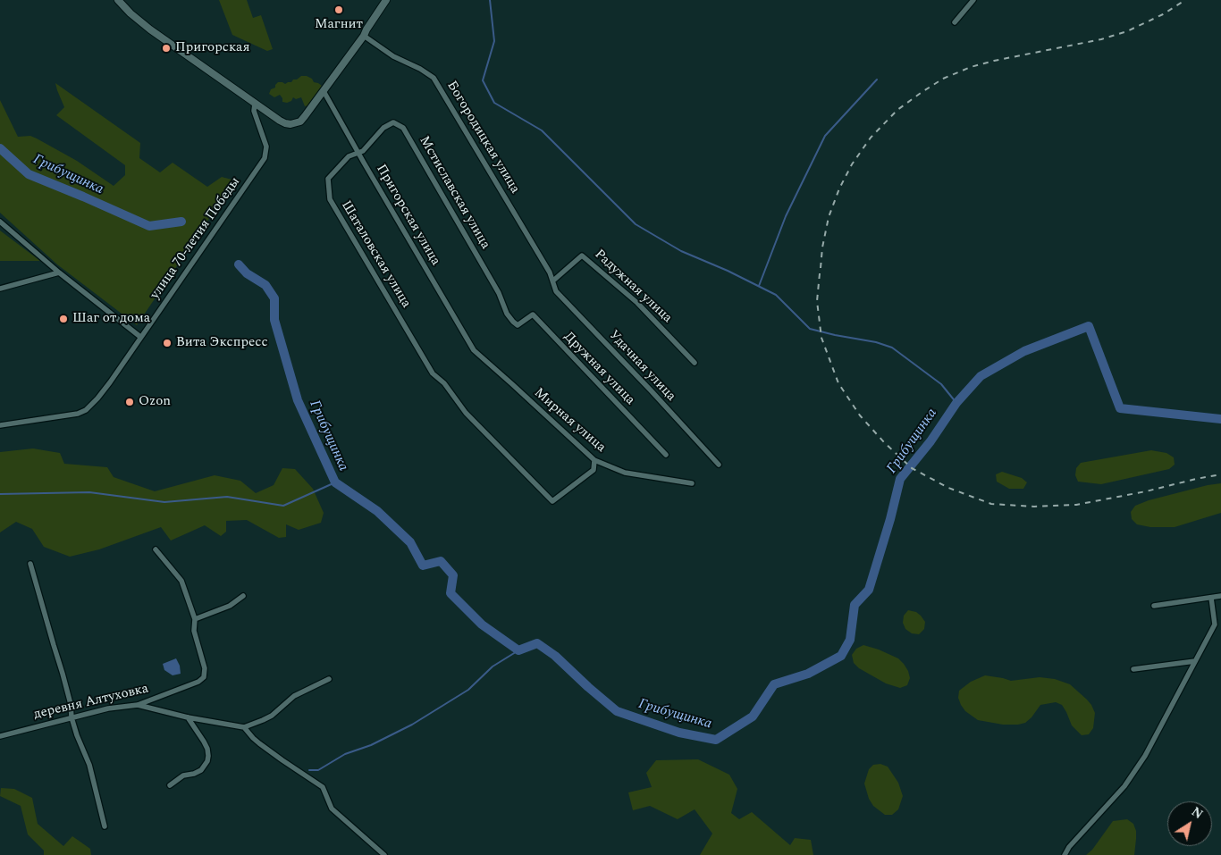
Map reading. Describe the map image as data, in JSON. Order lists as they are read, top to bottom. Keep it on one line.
{"streets":{"street":["Богородицкая улица","Мстиславская улица","Пригорская улица","улица 70-летия Победы","Шаталовская улица","Радужная улица","Удачная улица","Дружная улица","Мирная улица","деревня Алтуховка"]},"crossings":[["Богородицкая улица","Радужная улица"],["Богородицкая улица","Удачная улица"],["Мстиславская улица","Пригорская улица"],["Мстиславская улица","Шаталовская улица"],["Мстиславская улица","Дружная улица"],["Пригорская улица","Шаталовская улица"],["Пригорская улица","Мирная улица"],["Шаталовская улица","Мирная улица"],["Радужная улица","Удачная улица"]],"water":["Грибущинка"],"places":["Магнит","Пригорская","Шаг от дома","Вита Экспресс","Ozon"],"north":"top right"}
